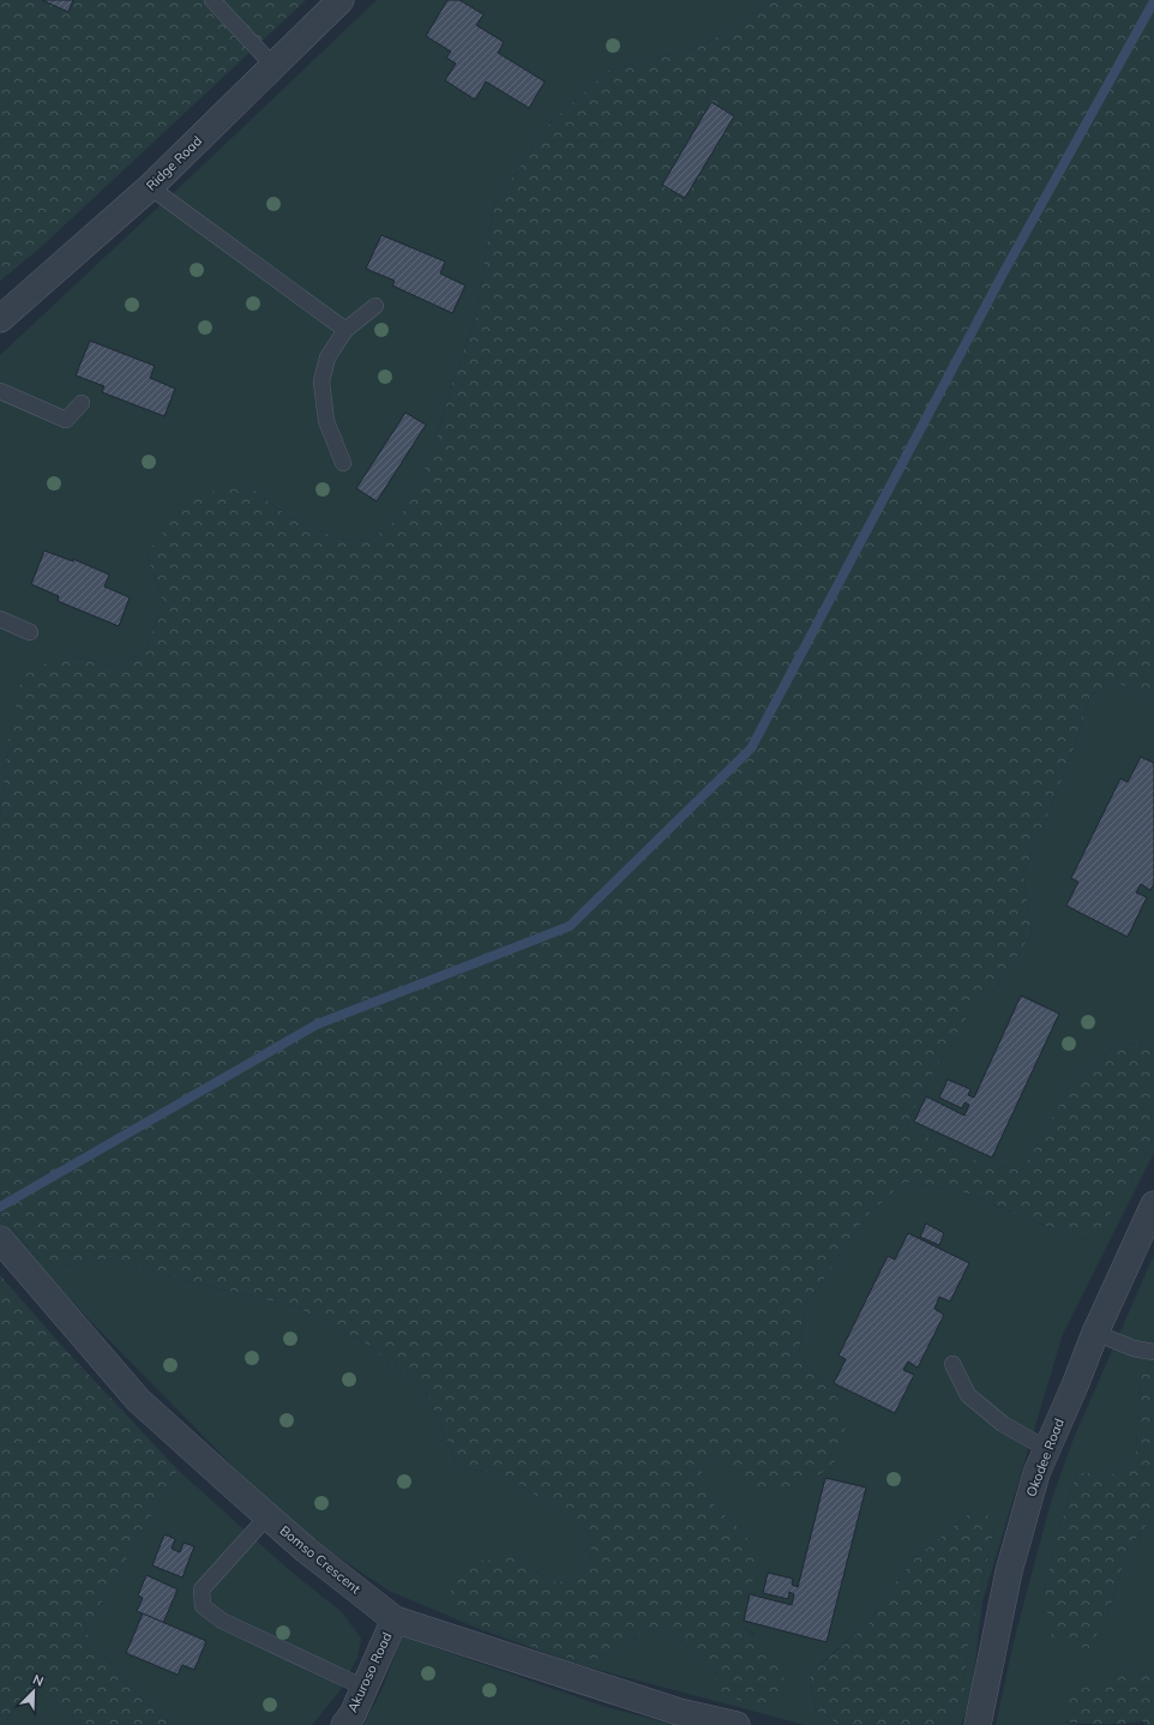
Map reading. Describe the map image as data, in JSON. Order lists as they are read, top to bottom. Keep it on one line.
{"streets":{"street":["Ridge Road","Okodee Road","Bomso Crescent","Akuroso Road"]},"crossings":[["Bomso Crescent","Akuroso Road"]],"north":"top right"}
